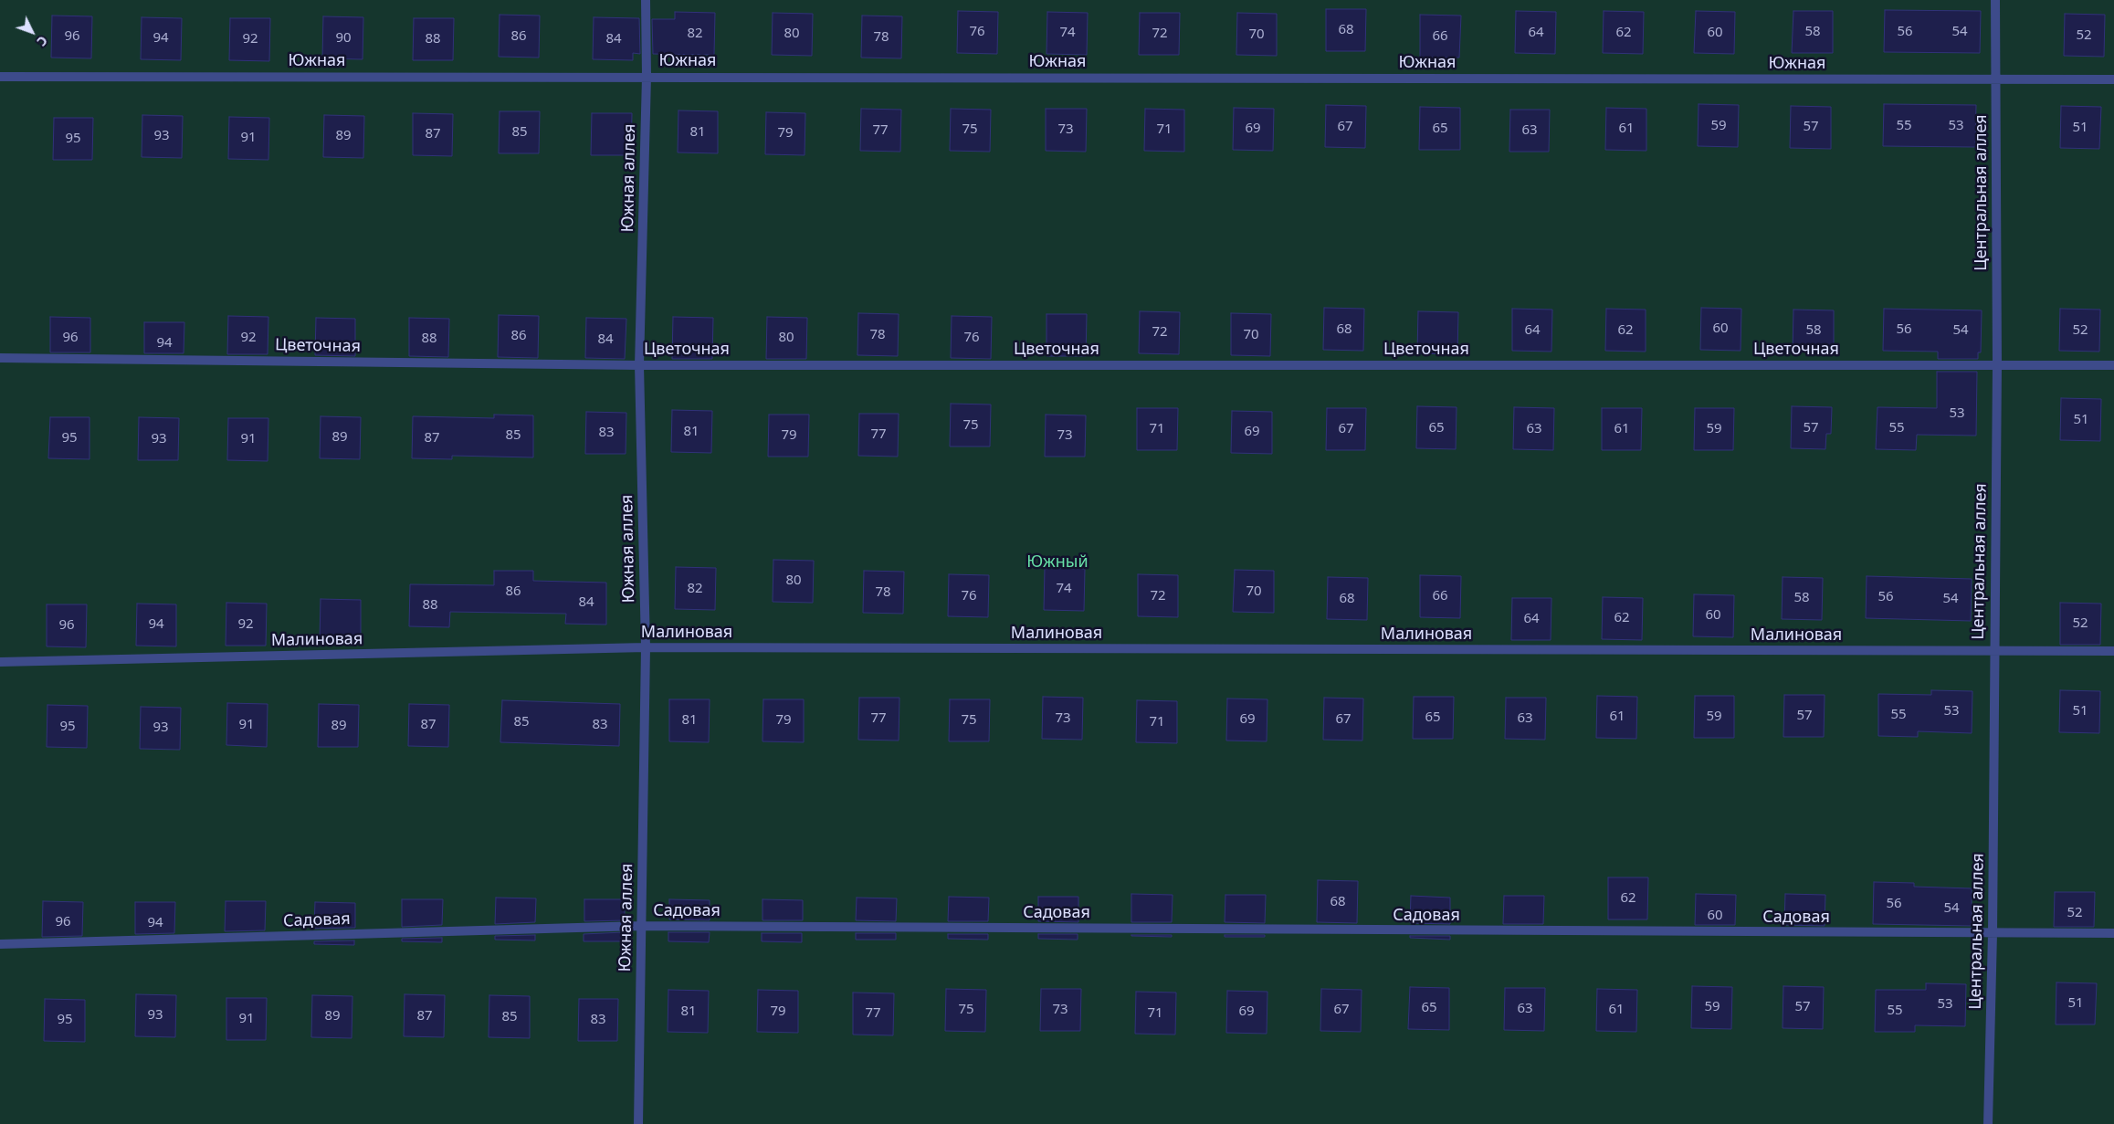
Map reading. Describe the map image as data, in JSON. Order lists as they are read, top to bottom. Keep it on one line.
{"streets":{"street":["Южная","Южная аллея","Центральная аллея","Цветочная","Малиновая","Садовая"]},"crossings":[["Южная","Южная аллея"],["Южная","Центральная аллея"],["Южная аллея","Цветочная"],["Южная аллея","Малиновая"],["Южная аллея","Садовая"],["Центральная аллея","Цветочная"],["Центральная аллея","Малиновая"],["Центральная аллея","Садовая"]],"parks":["Южный"],"house_numbers":["68","76","58","56","54","74","64","62","60","82","80","72","70","52","96","86","66","78","94","90","92","88","84","59","55","53","67","57","51","69","65","61","75","73","71","77","63","85","81","79","87","93","89","91","95","60","68","56","64","62","58","54","52","72","78","70","86","96","92","80","76","88","84","94","53","51","75","65","57","55","71","67","63","61","59","81","69","83","77","85","79","73","89","95","87","93","91","80","82","74","86","70","78","76","72","66","56","58","68","54","84","88","60","62","64","52","94","92","96","53","51","55","57","61","59","65","77","73","63","69","67","81","79","75","85","71","91","87","83","89","95","93","62","68","56","54","52","60","96","94","51","53","59","57","65","63","75","73","67","61","55","81","79","69","77","71","93","89","87","85","91","95","83"],"north":"bottom right"}
